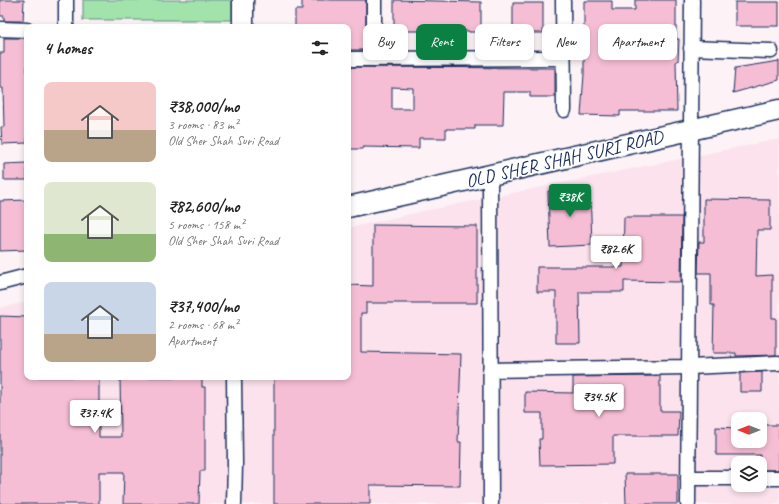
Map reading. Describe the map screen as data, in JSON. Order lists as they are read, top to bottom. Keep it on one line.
{"streets":{"street":["OLD SHER SHAH SURI ROAD"]},"north":"left","page":{"chip":["Buy","Rent","Filters","New","Apartment"],"heading":"4 homes","list":[{"name":"₹38,000/mo","note":"3 rooms · 83 m² · Old Sher Shah Suri Road"},{"name":"₹82,600/mo","note":"5 rooms · 158 m² · Old Sher Shah Suri Road"},{"name":"₹37,400/mo","note":"2 rooms · 68 m² · Apartment"}],"price":["₹38K","₹82.6K","₹34.5K","₹37.4K"]}}
